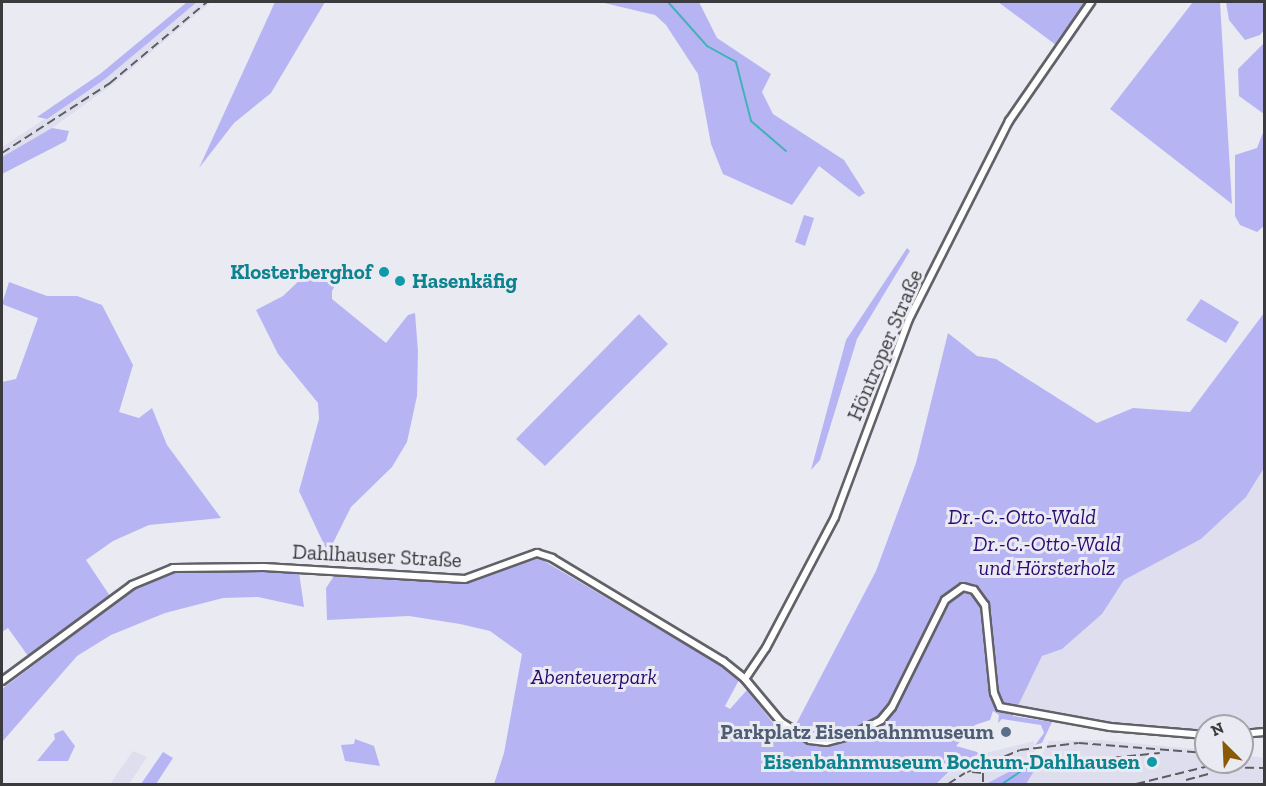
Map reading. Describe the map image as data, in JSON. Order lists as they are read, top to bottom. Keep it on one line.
{"streets":{"street":["Höntroper Straße","Dahlhauser Straße"]},"crossings":[["Höntroper Straße","Dahlhauser Straße"]],"parks":["Dr.-C.-Otto-Wald","Dr.-C.-Otto-Wald und Hörsterholz","Abenteuerpark"],"places":["Klosterberghof","Hasenkäfig","Parkplatz Eisenbahnmuseum","Eisenbahnmuseum Bochum-Dahlhausen"],"north":"top left"}
